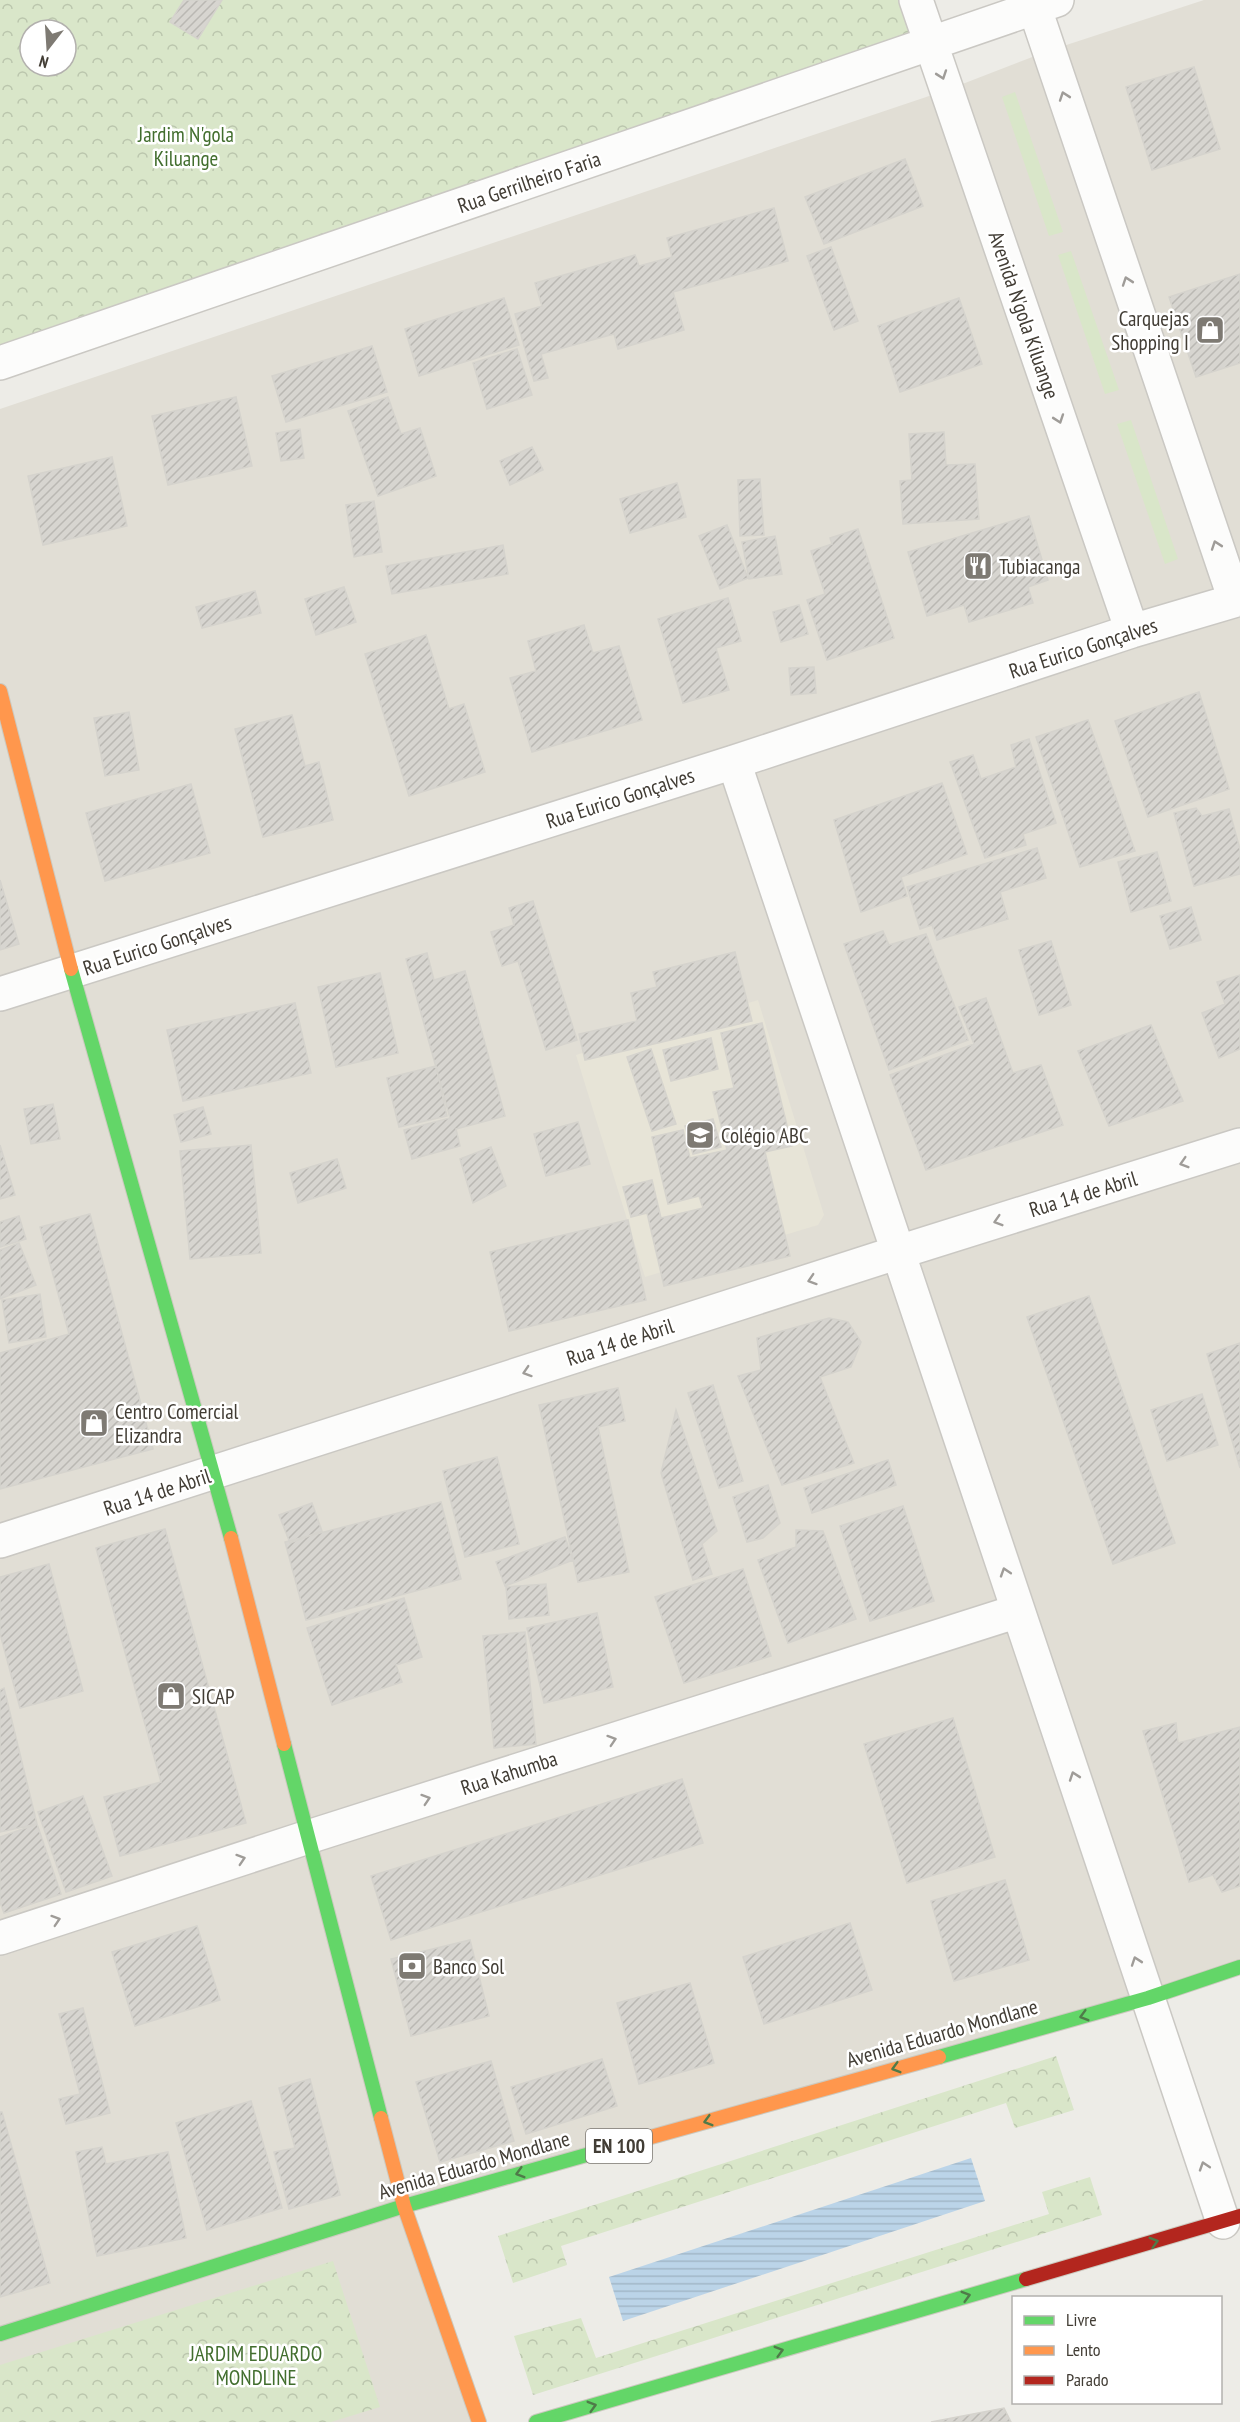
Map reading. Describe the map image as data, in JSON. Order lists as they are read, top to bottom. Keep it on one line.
{"streets":{"main road":["Avenida Eduardo Mondlane","EN 100"],"street":["Rua Gerrilheiro Faria","Avenida N'gola Kiluange","Rua Eurico Gonçalves","Rua 14 de Abril","Rua Kahumba"]},"crossings":[["Rua Gerrilheiro Faria","Avenida N'gola Kiluange"],["Avenida N'gola Kiluange","Rua Eurico Gonçalves"]],"one_way":["Rua 14 de Abril","Rua Kahumba","Avenida Eduardo Mondlane"],"parks":["Jardim N'gola Kiluange","JARDIM EDUARDO MONDLINE"],"places":{"shop":["Carquejas Shopping I","Centro Comercial Elizandra","SICAP"],"restaurant":["Tubiacanga"],"school or university":["Colégio ABC"],"bank":["Banco Sol"]},"legend":["Livre","Lento","Parado"],"north":"bottom"}
